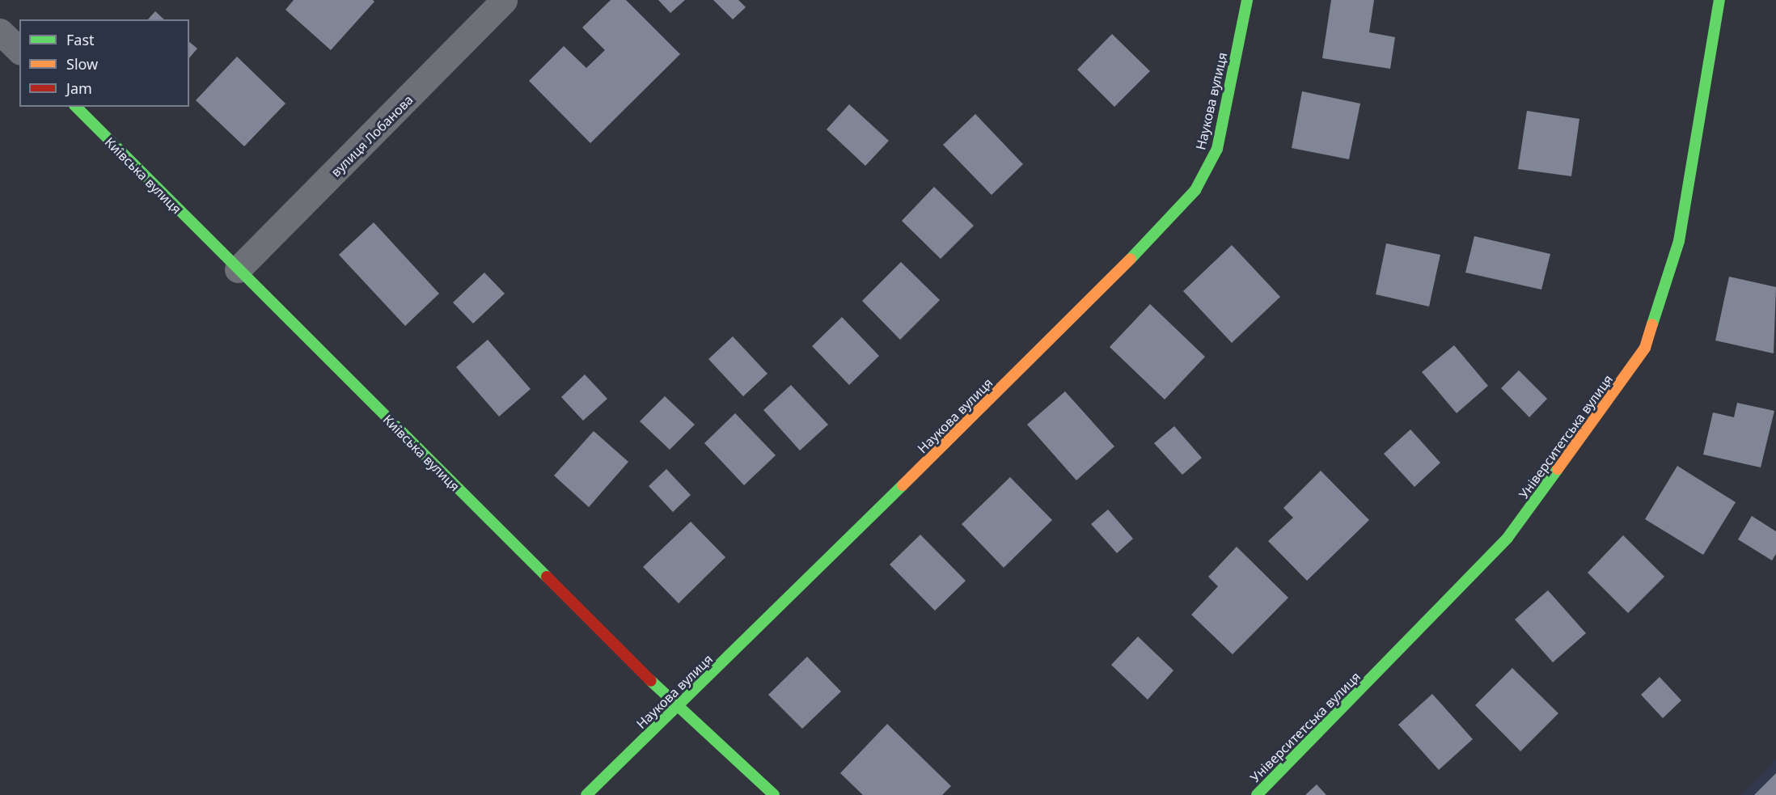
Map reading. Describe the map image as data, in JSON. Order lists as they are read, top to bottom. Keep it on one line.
{"streets":{"street":["Наукова вулиця","вулиця Лобанова","Київська вулиця","Університетська вулиця"]},"crossings":[["Наукова вулиця","Київська вулиця"],["вулиця Лобанова","Київська вулиця"]],"legend":["Fast","Slow","Jam"]}
